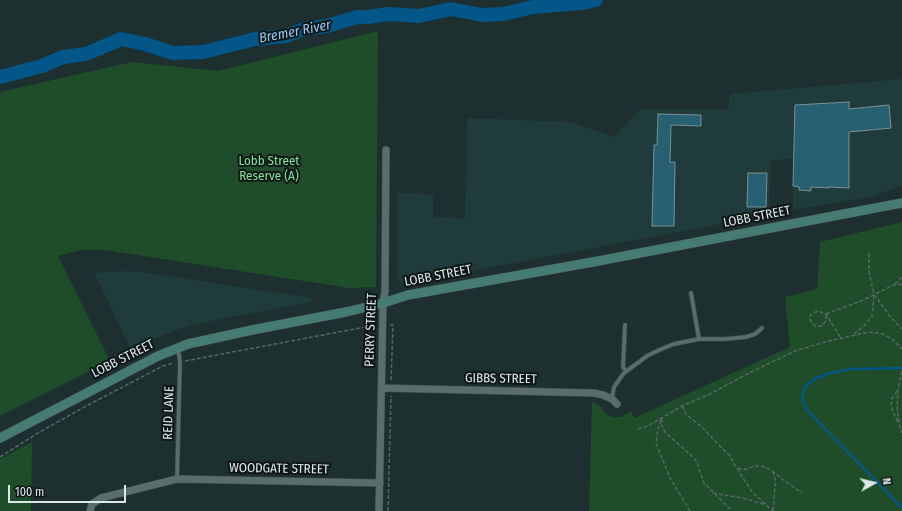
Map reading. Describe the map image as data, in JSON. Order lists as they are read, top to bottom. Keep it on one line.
{"streets":{"main road":["LOBB STREET"],"street":["PERRY STREET","GIBBS STREET","WOODGATE STREET"],"lane":["REID LANE"]},"crossings":[["LOBB STREET","PERRY STREET"],["LOBB STREET","REID LANE"],["PERRY STREET","GIBBS STREET"],["PERRY STREET","WOODGATE STREET"],["REID LANE","WOODGATE STREET"]],"water":["Bremer River"],"parks":["Lobb Street Reserve (A)"],"scale_bar":"100 m","north":"right"}
